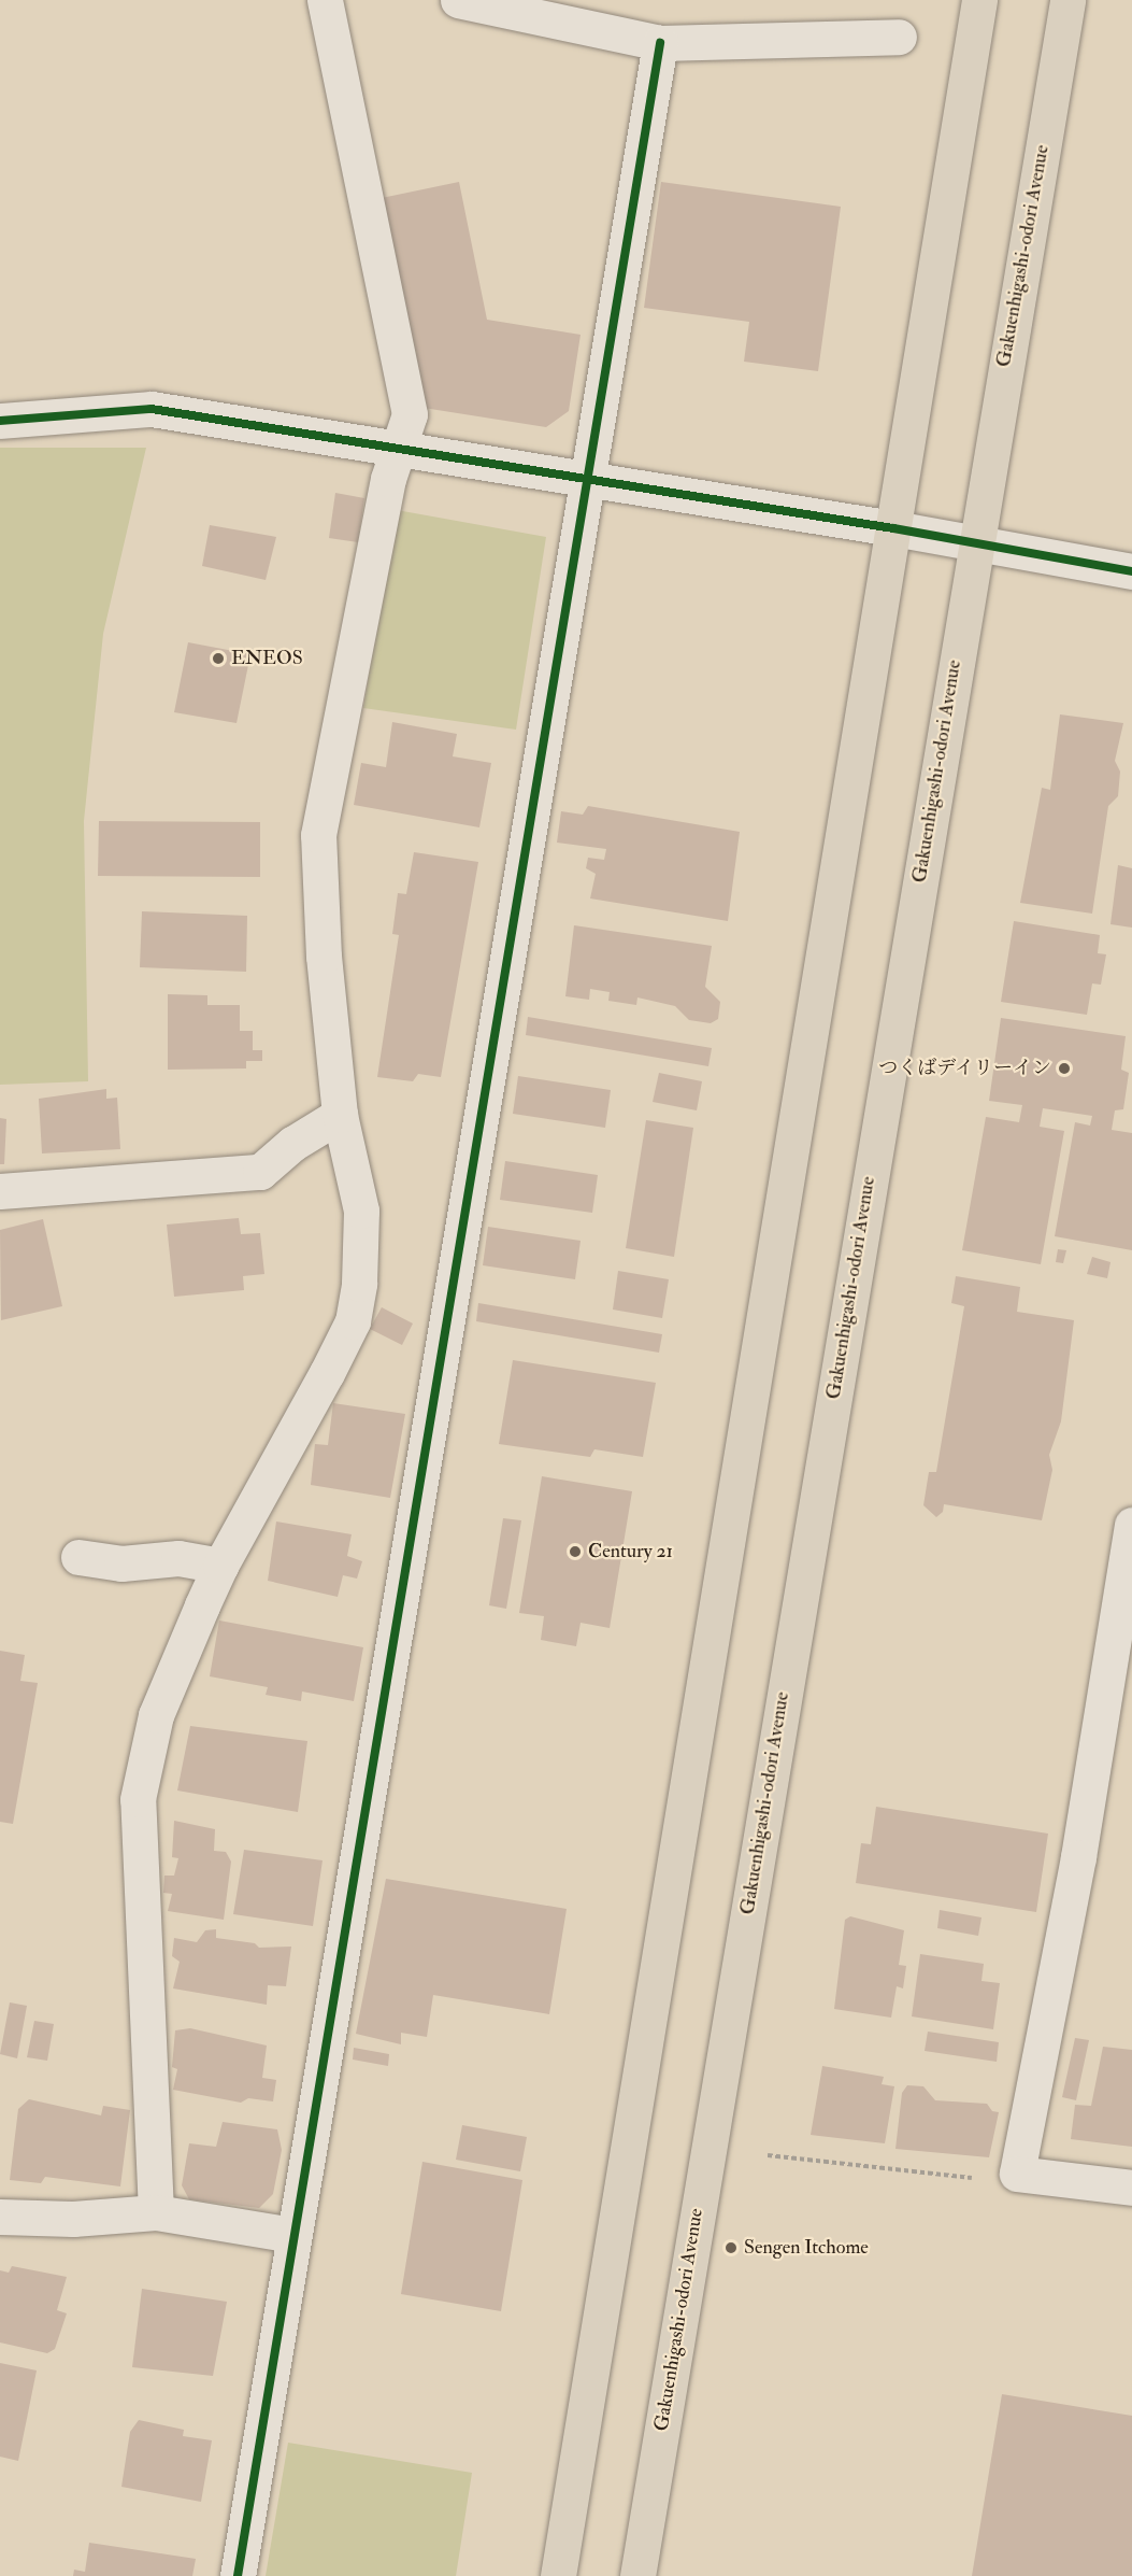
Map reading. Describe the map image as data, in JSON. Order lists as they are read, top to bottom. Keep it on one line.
{"streets":{"main road":["Gakuenhigashi-odori Avenue"]},"places":["ENEOS","つくばデイリーイン","Century 21","Sengen Itchome"]}
